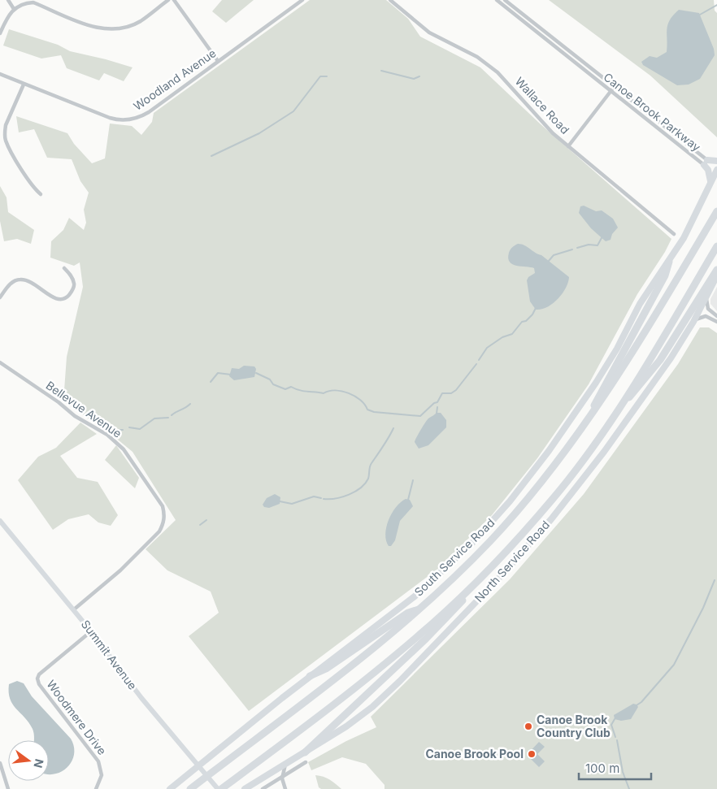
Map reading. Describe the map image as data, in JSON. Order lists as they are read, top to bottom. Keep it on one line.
{"streets":{"main road":["South Service Road","North Service Road"],"street":["Woodland Avenue","Wallace Road","Canoe Brook Parkway","Bellevue Avenue","Summit Avenue","Woodmere Drive"]},"crossings":[["Bellevue Avenue","Summit Avenue"],["South Service Road","Summit Avenue"],["Summit Avenue","Woodmere Drive"]],"places":["Canoe Brook Country Club","Canoe Brook Pool"],"scale_bar":"100 m","north":"right"}
